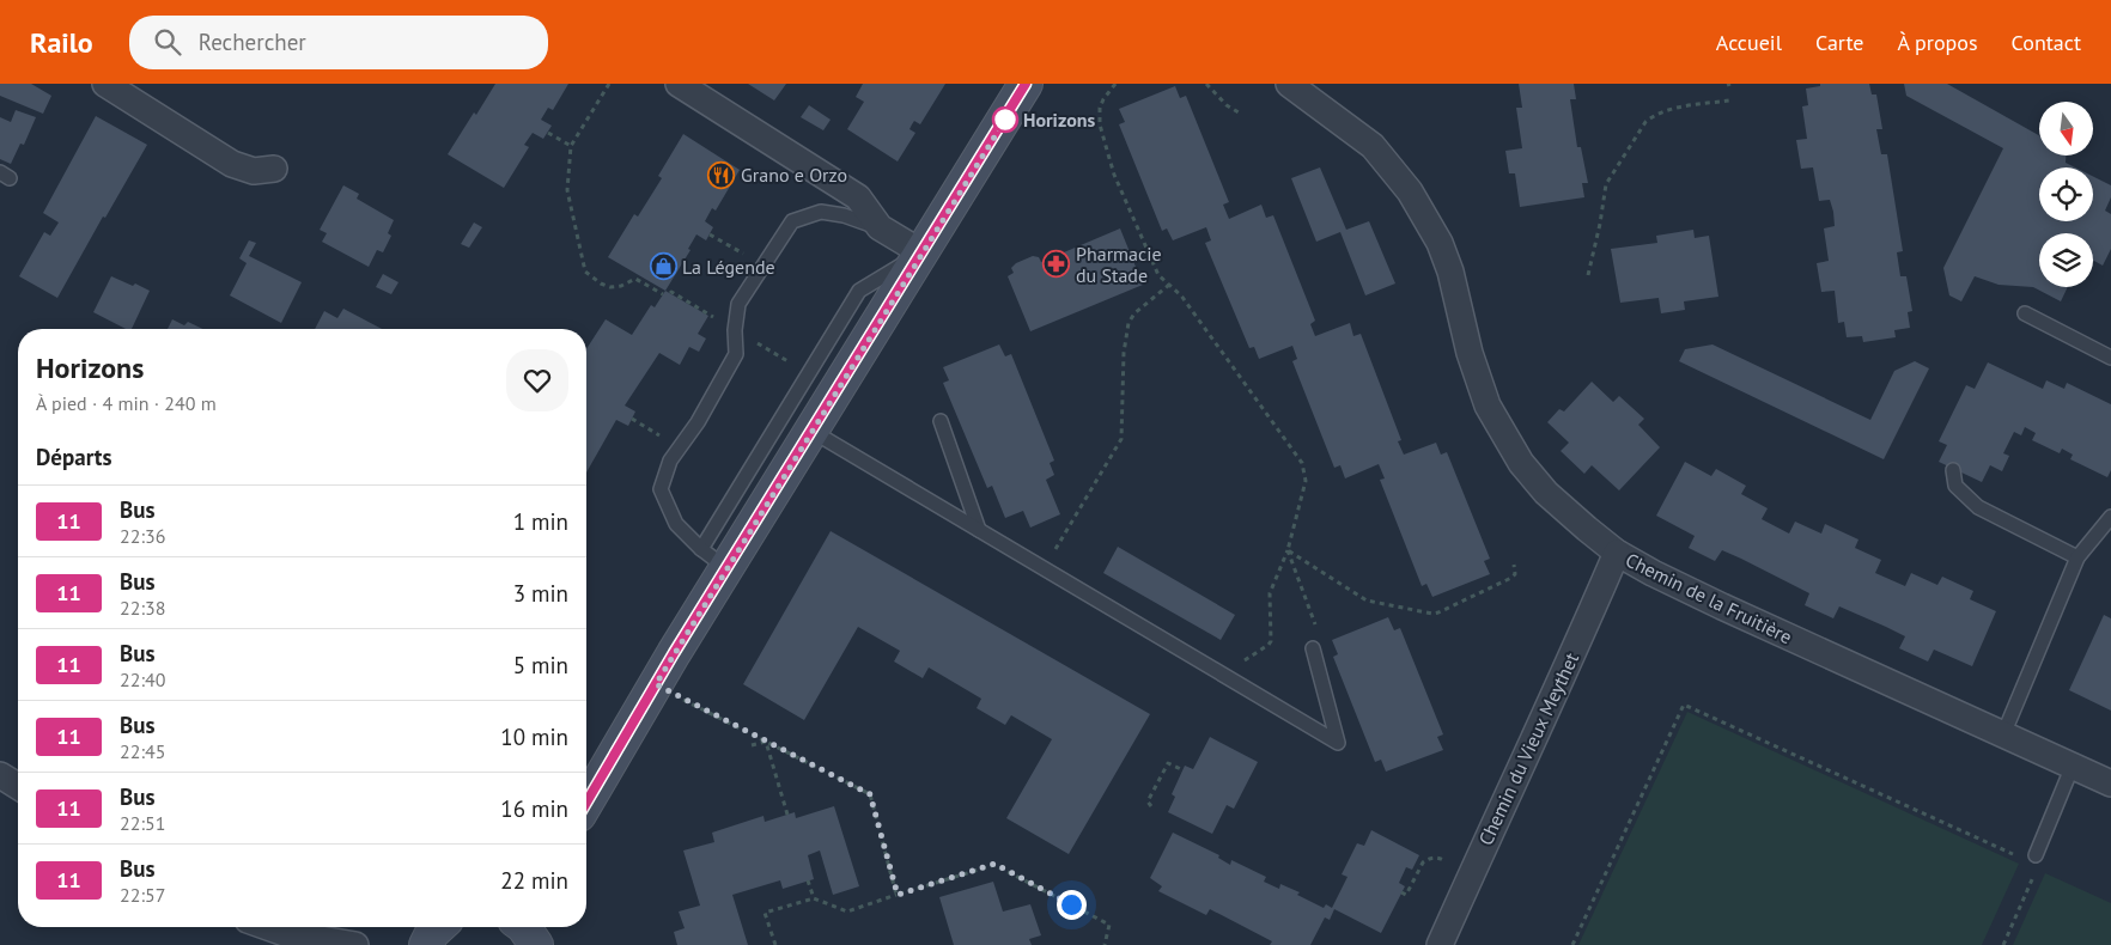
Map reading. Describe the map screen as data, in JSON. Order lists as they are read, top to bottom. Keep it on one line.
{"streets":{"street":["Chemin de la Fruitière","Chemin du Vieux Meythet"]},"crossings":[["Chemin de la Fruitière","Chemin du Vieux Meythet"]],"places":{"other":["Horizons"],"restaurant":["Grano e Orzo"],"pharmacy":["Pharmacie du Stade"],"shop":["La Légende"]},"lines":["bus line 11"],"north":"bottom","page":{"header":"Railo","search":"Rechercher","nav":["Accueil","Carte","À propos","Contact"],"heading":[["Horizons","À pied · 4 min · 240 m"],"Départs"],"list":[{"mark":"11","name":"Bus","note":"22:36","value":"1 min"},{"mark":"11","name":"Bus","note":"22:38","value":"3 min"},{"mark":"11","name":"Bus","note":"22:40","value":"5 min"},{"mark":"11","name":"Bus","note":"22:45","value":"10 min"},{"mark":"11","name":"Bus","note":"22:51","value":"16 min"},{"mark":"11","name":"Bus","note":"22:57","value":"22 min"}]}}
